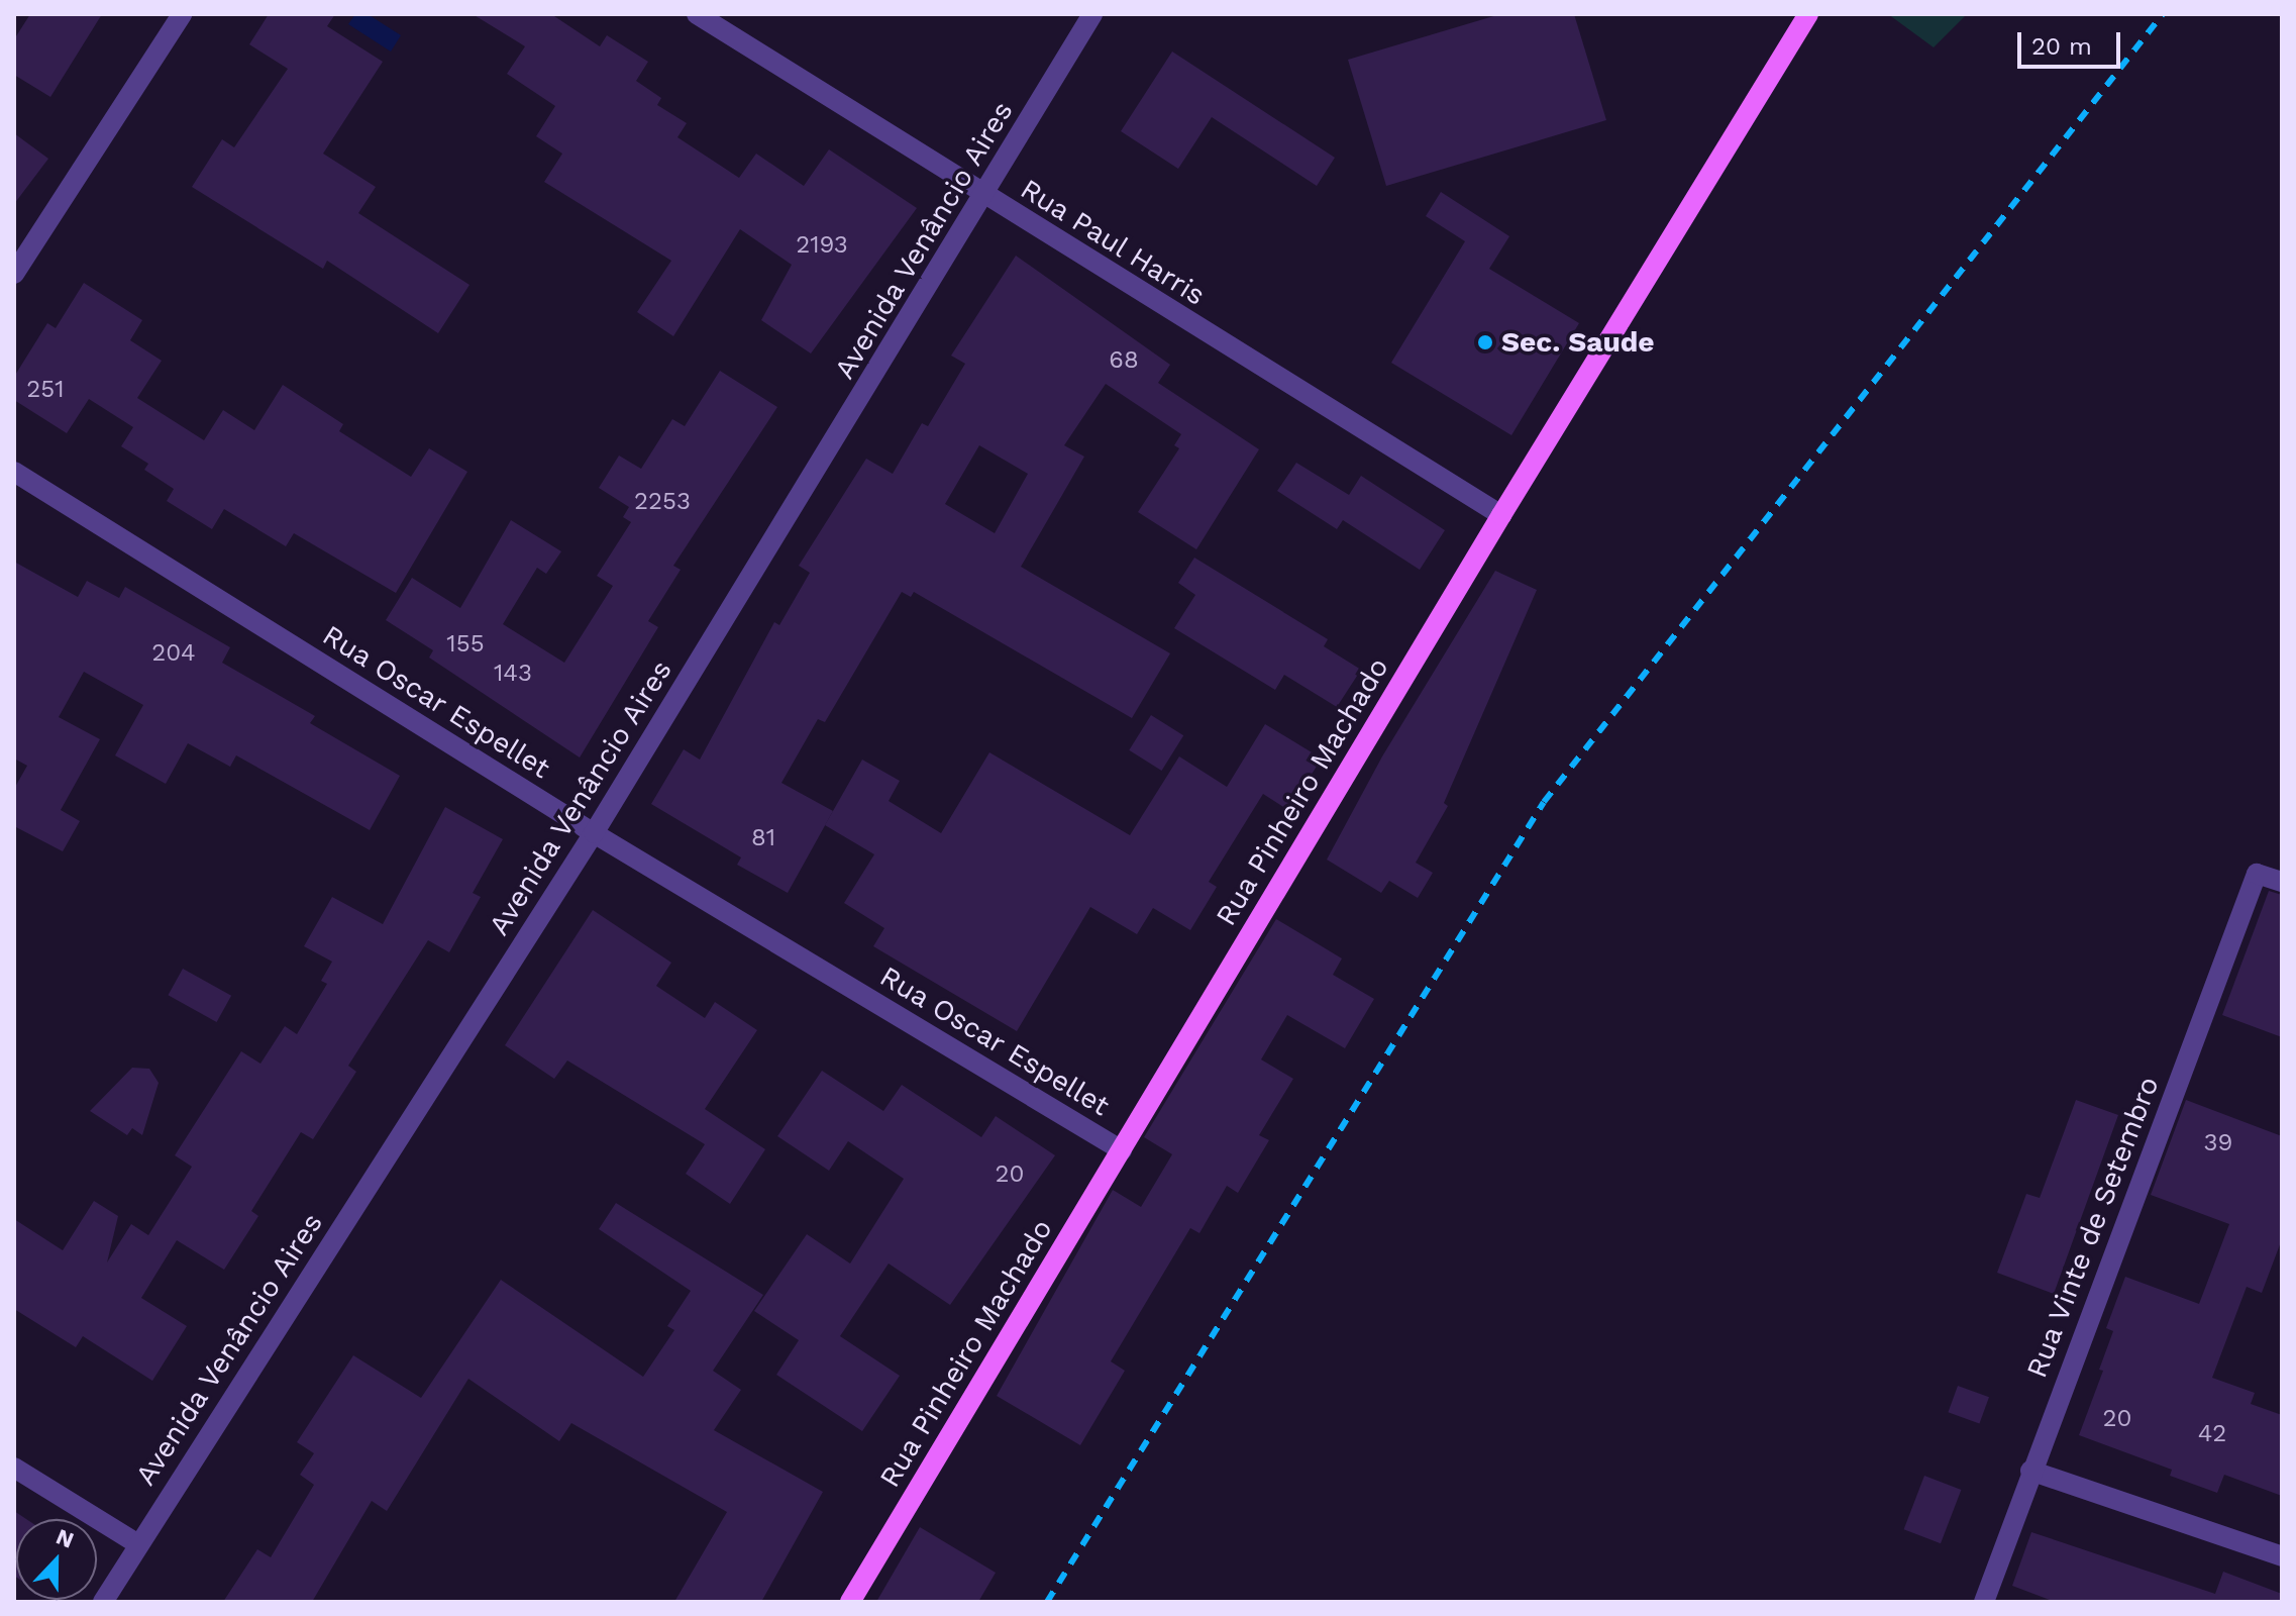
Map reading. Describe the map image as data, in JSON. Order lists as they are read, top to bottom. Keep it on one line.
{"streets":{"main road":["Rua Pinheiro Machado"],"street":["Avenida Venâncio Aires","Rua Paul Harris","Rua Oscar Espellet","Rua Vinte de Setembro"]},"crossings":[["Avenida Venâncio Aires","Rua Paul Harris"],["Avenida Venâncio Aires","Rua Oscar Espellet"],["Rua Paul Harris","Rua Pinheiro Machado"],["Rua Oscar Espellet","Rua Pinheiro Machado"]],"places":["Sec. Saude"],"house_numbers":["2193","68","251","2253","155","204","143","81","39","20","20","42"],"scale_bar":"20 m","north":"top"}
